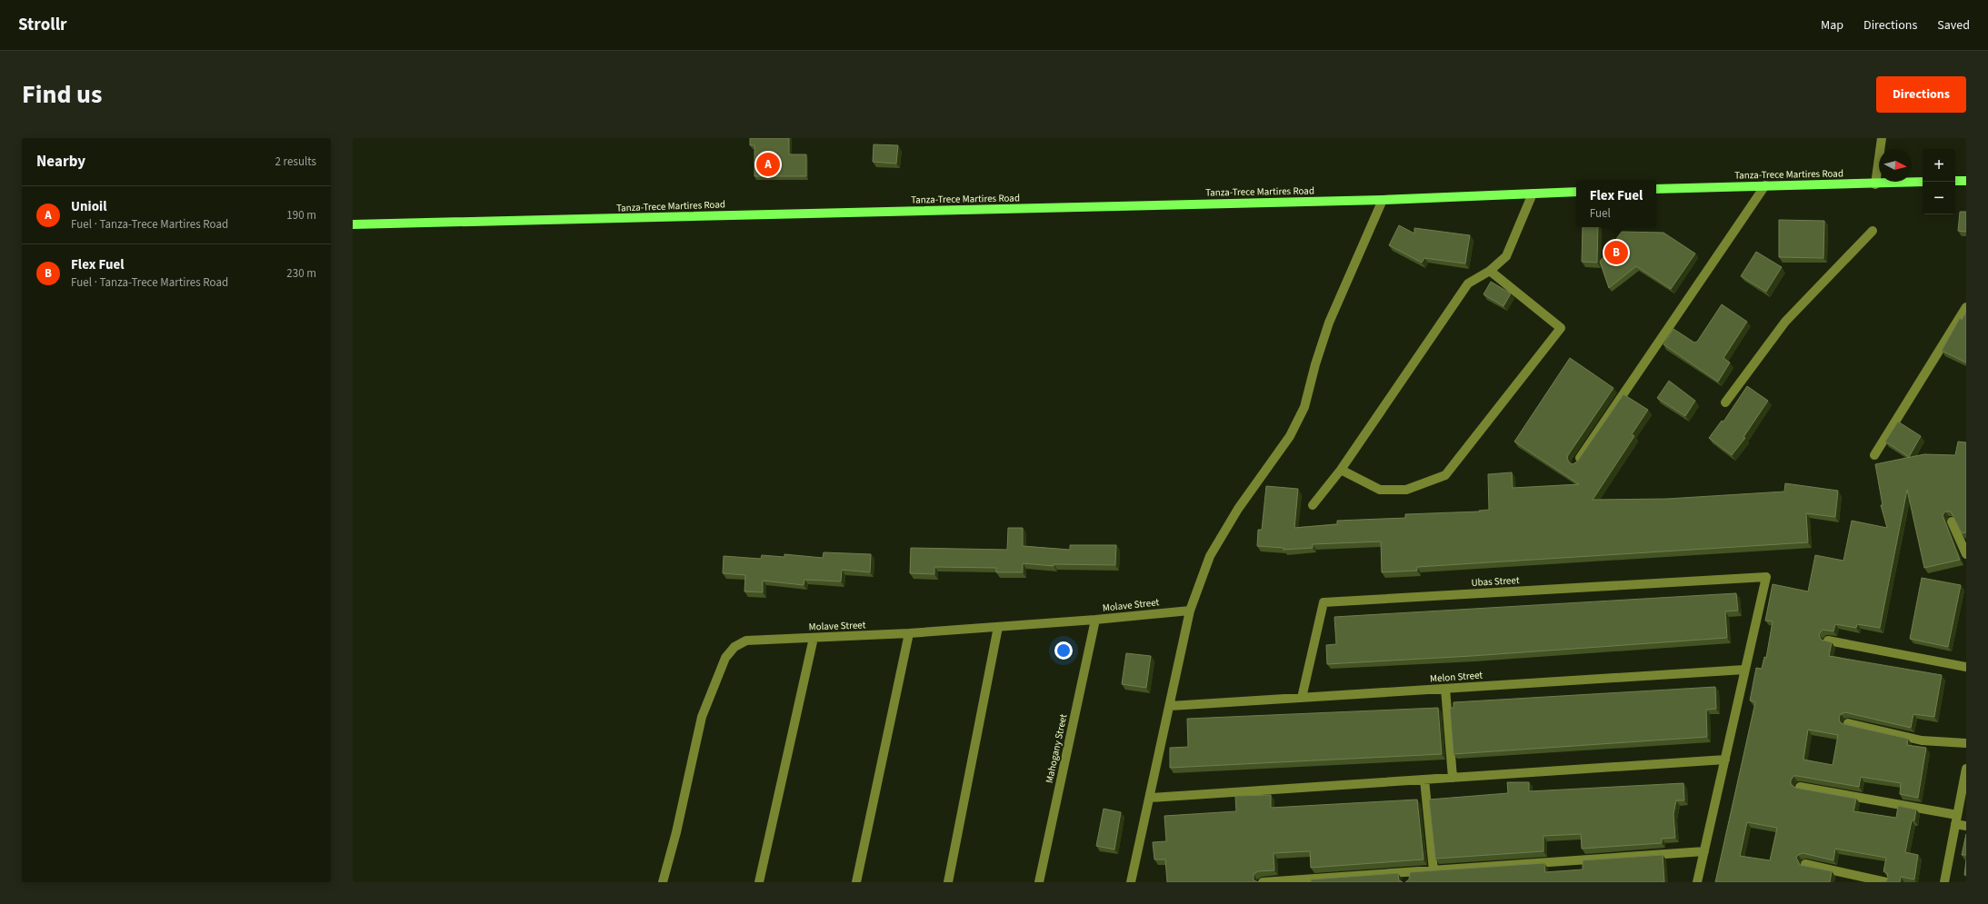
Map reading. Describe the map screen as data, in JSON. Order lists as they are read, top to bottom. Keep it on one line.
{"streets":{"main road":["Tanza-Trece Martires Road"],"street":["Ubas Street","Molave Street","Melon Street","Mahogany Street"]},"crossings":[["Ubas Street","Melon Street"],["Molave Street","Mahogany Street"]],"north":"right","page":{"header":"Strollr","nav":["Map","Directions","Saved"],"title":"Find us","buttons":"Directions","heading":["Nearby","2 results"],"map_buttons":["+","−"],"pins":["A","B"],"popup":["Flex Fuel","Fuel"],"list":[{"mark":"A","name":"Unioil","note":"Fuel · Tanza-Trece Martires Road","value":"190 m"},{"mark":"B","name":"Flex Fuel","note":"Fuel · Tanza-Trece Martires Road","value":"230 m"}]}}
